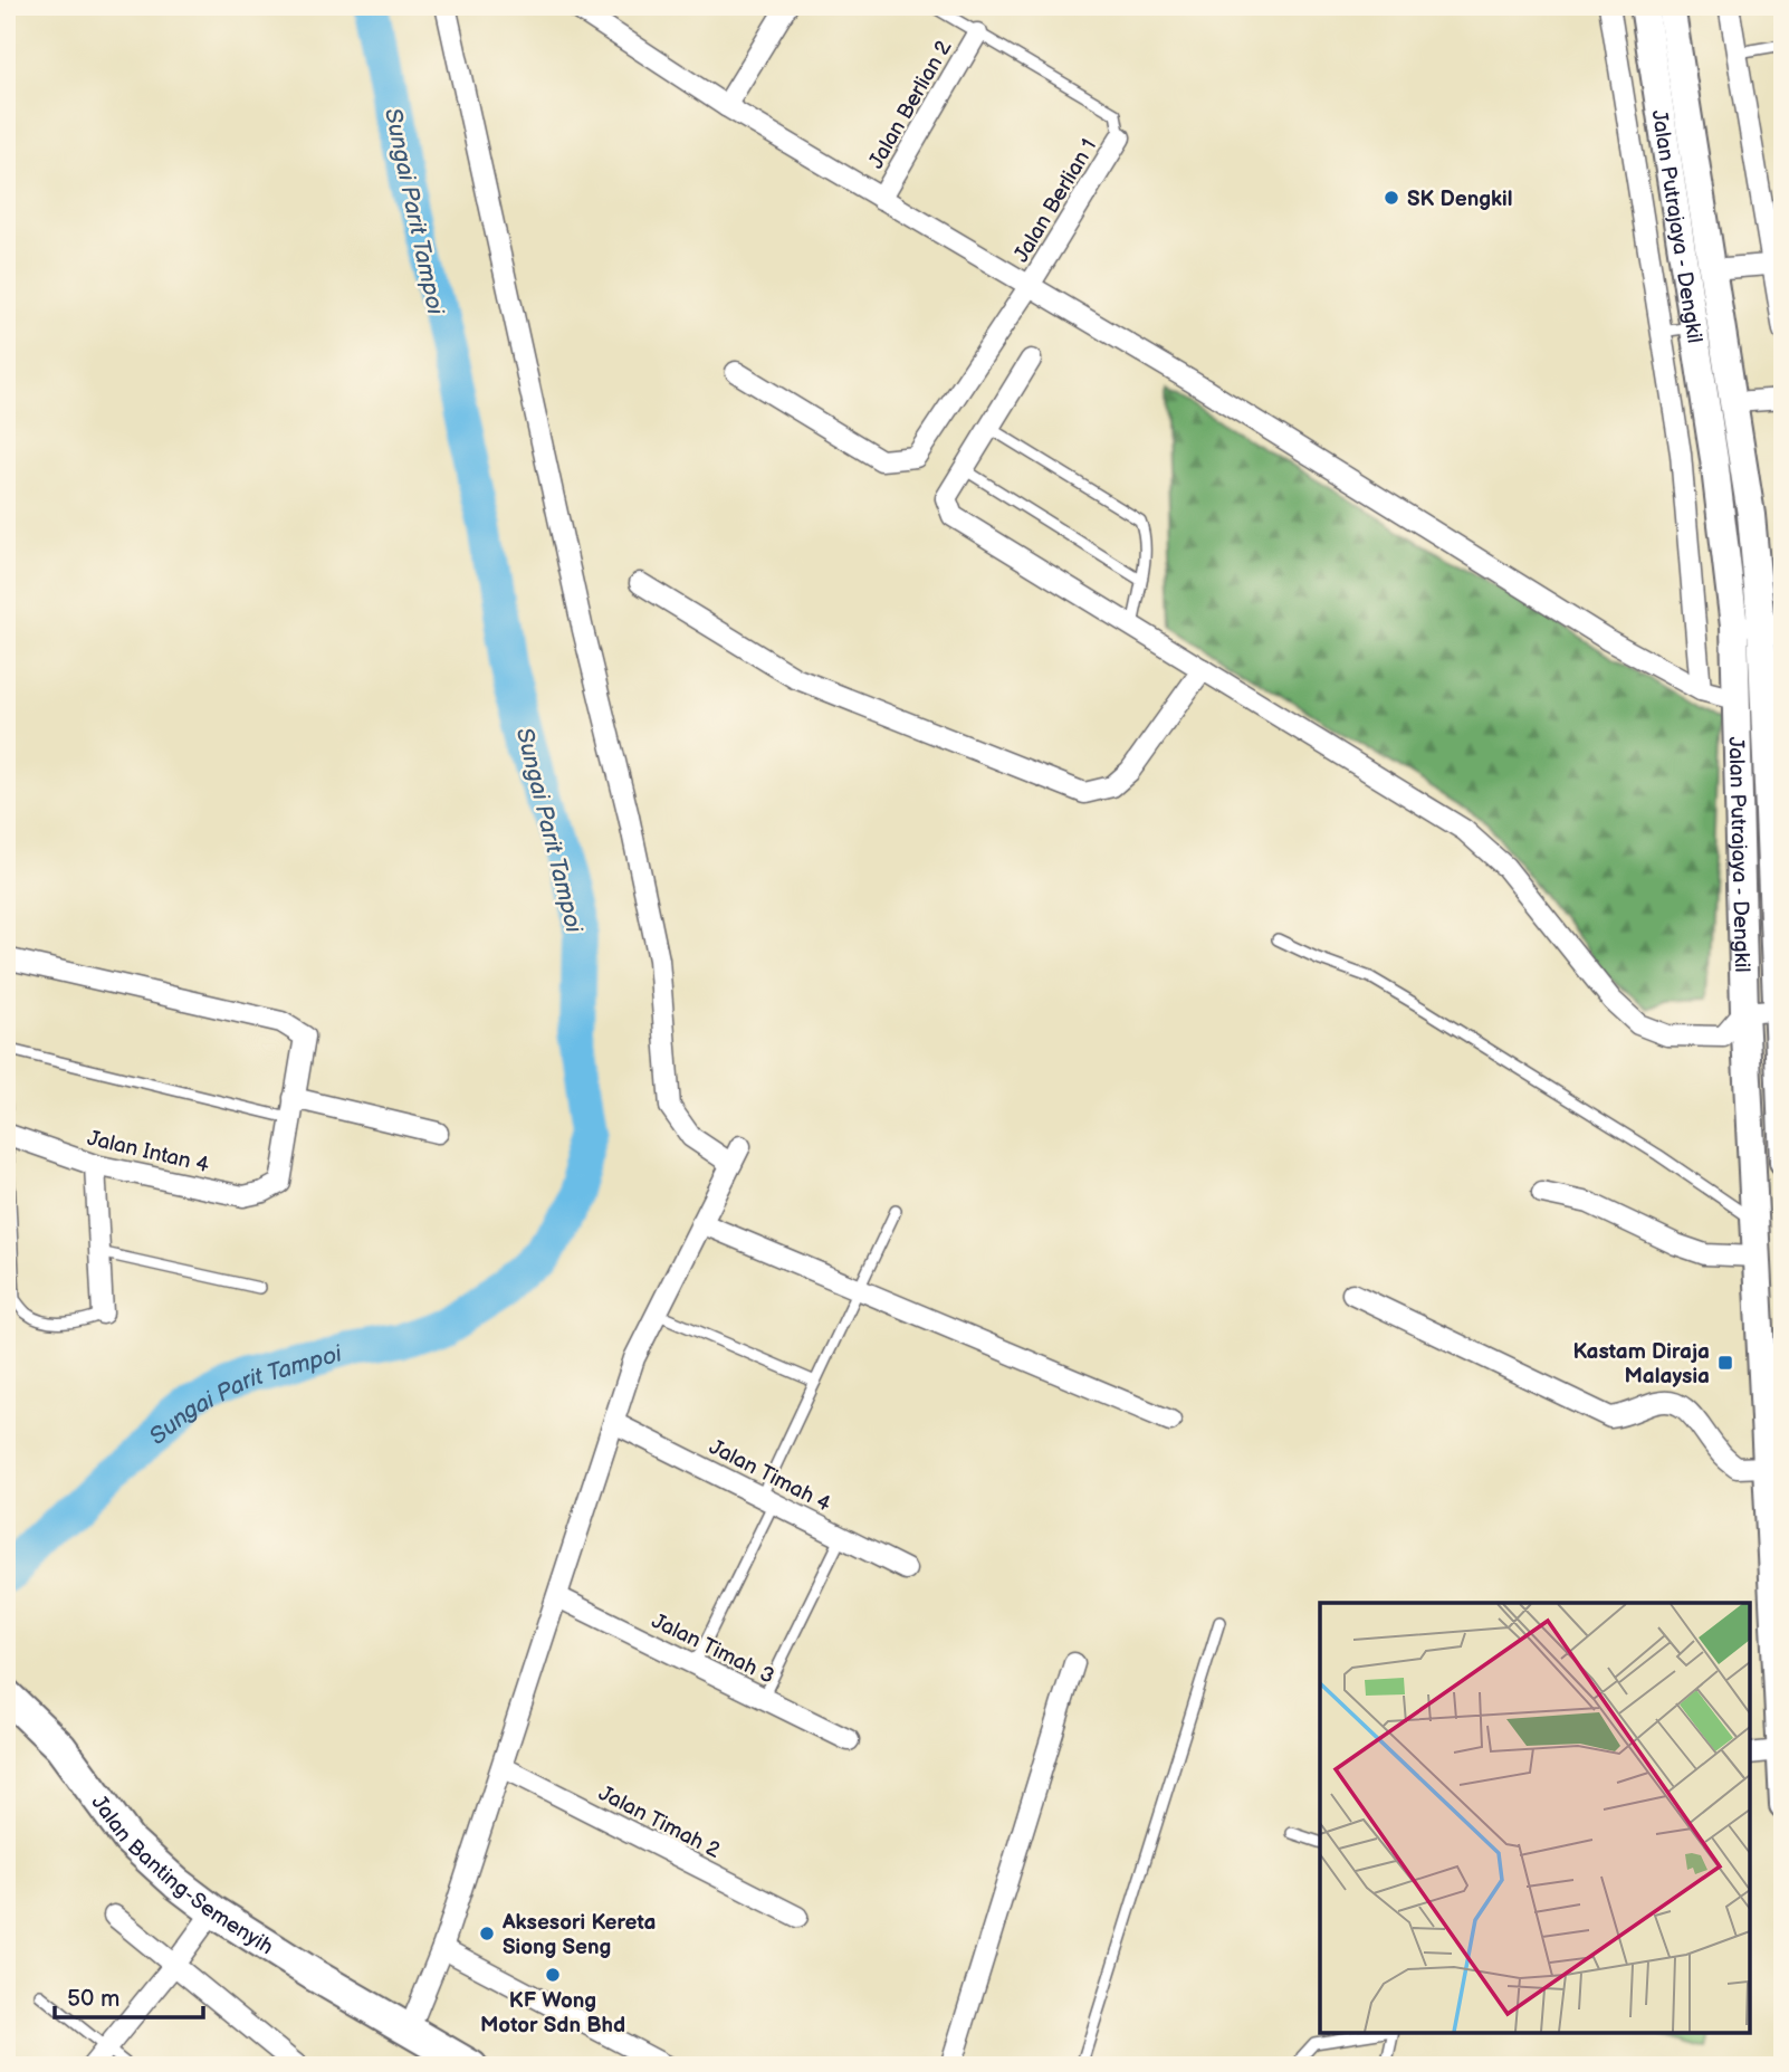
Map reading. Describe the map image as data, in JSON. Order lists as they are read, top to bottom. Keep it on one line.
{"streets":{"main road":["Jalan Putrajaya - Dengkil","Jalan Banting-Semenyih"],"street":["Jalan Berlian 2","Jalan Berlian 1","Jalan Intan 4","Jalan Timah 4","Jalan Timah 3","Jalan Timah 2"]},"water":["Sungai Parit Tampoi"],"places":{"other":["SK Dengkil","Aksesori Kereta Siong Seng","KF Wong Motor Sdn Bhd"],"transit":["Kastam Diraja Malaysia"]},"scale_bar":"50 m"}
